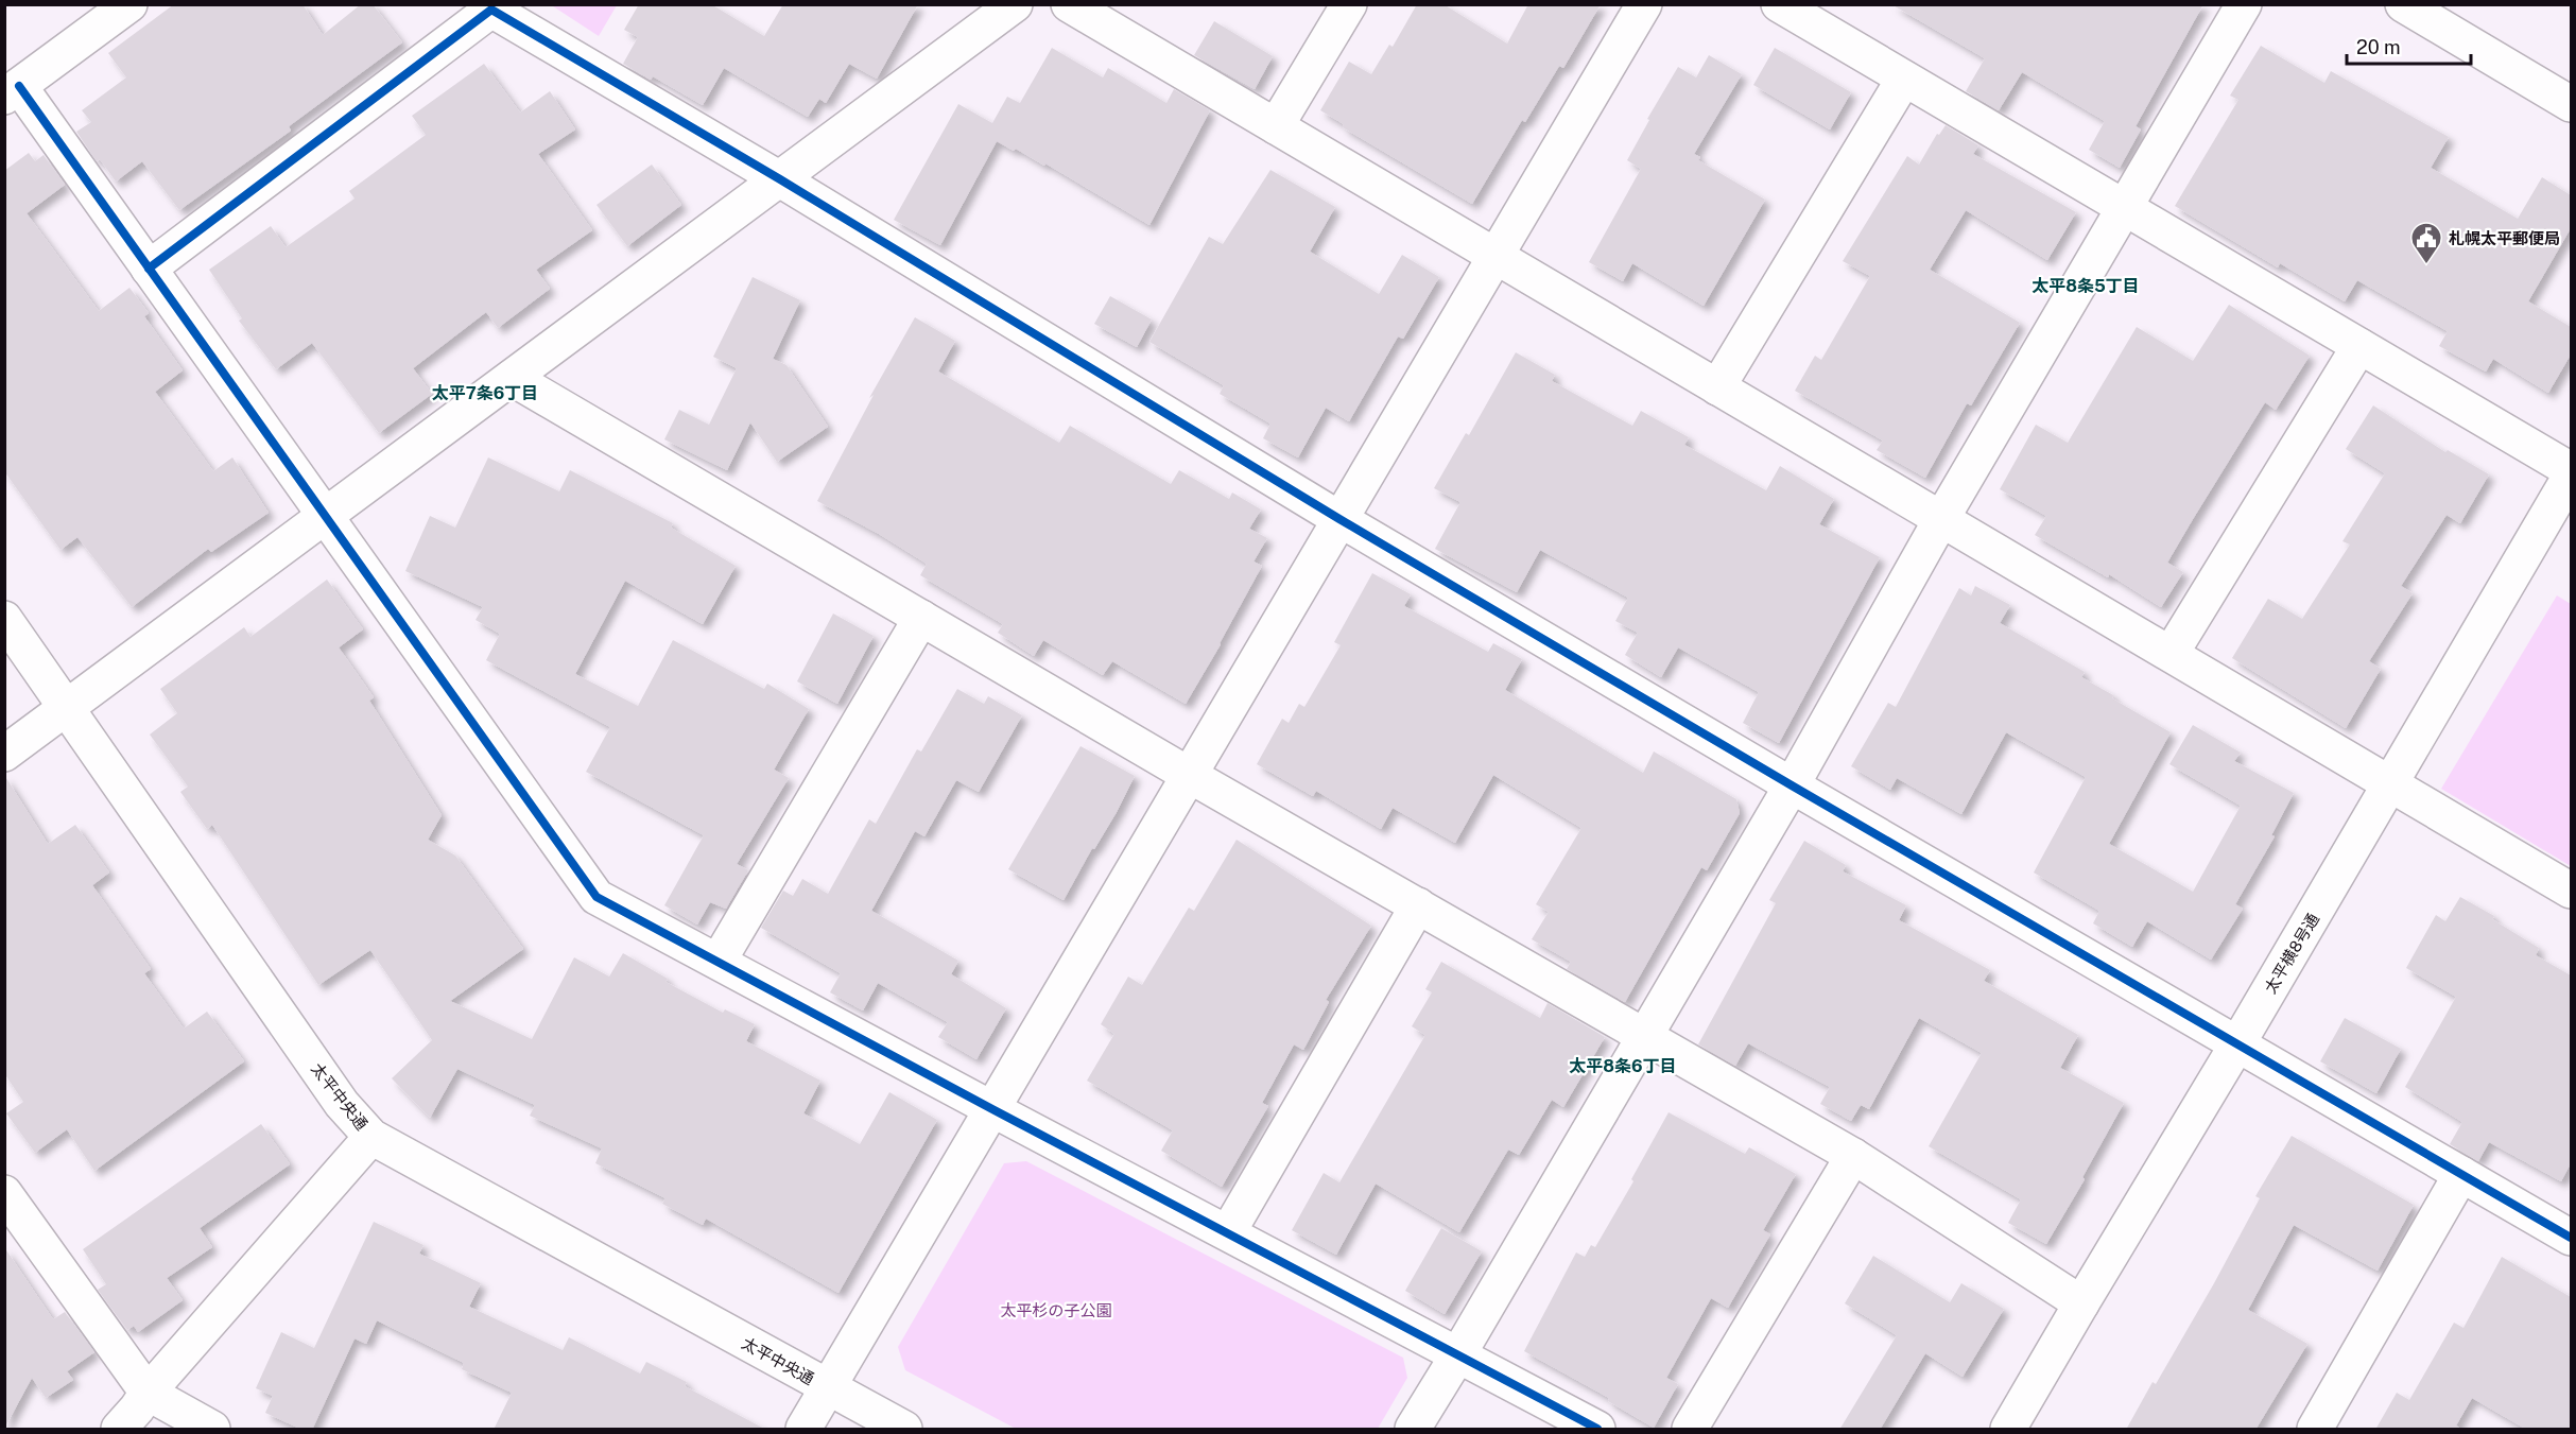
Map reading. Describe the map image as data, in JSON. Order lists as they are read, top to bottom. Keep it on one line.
{"streets":{"street":["太平横8号通","太平中央通"]},"districts":["太平8条5丁目","太平7条6丁目","太平8条6丁目"],"parks":["太平杉の子公園"],"places":{"public building":["札幌太平郵便局"]},"scale_bar":"20 m"}
